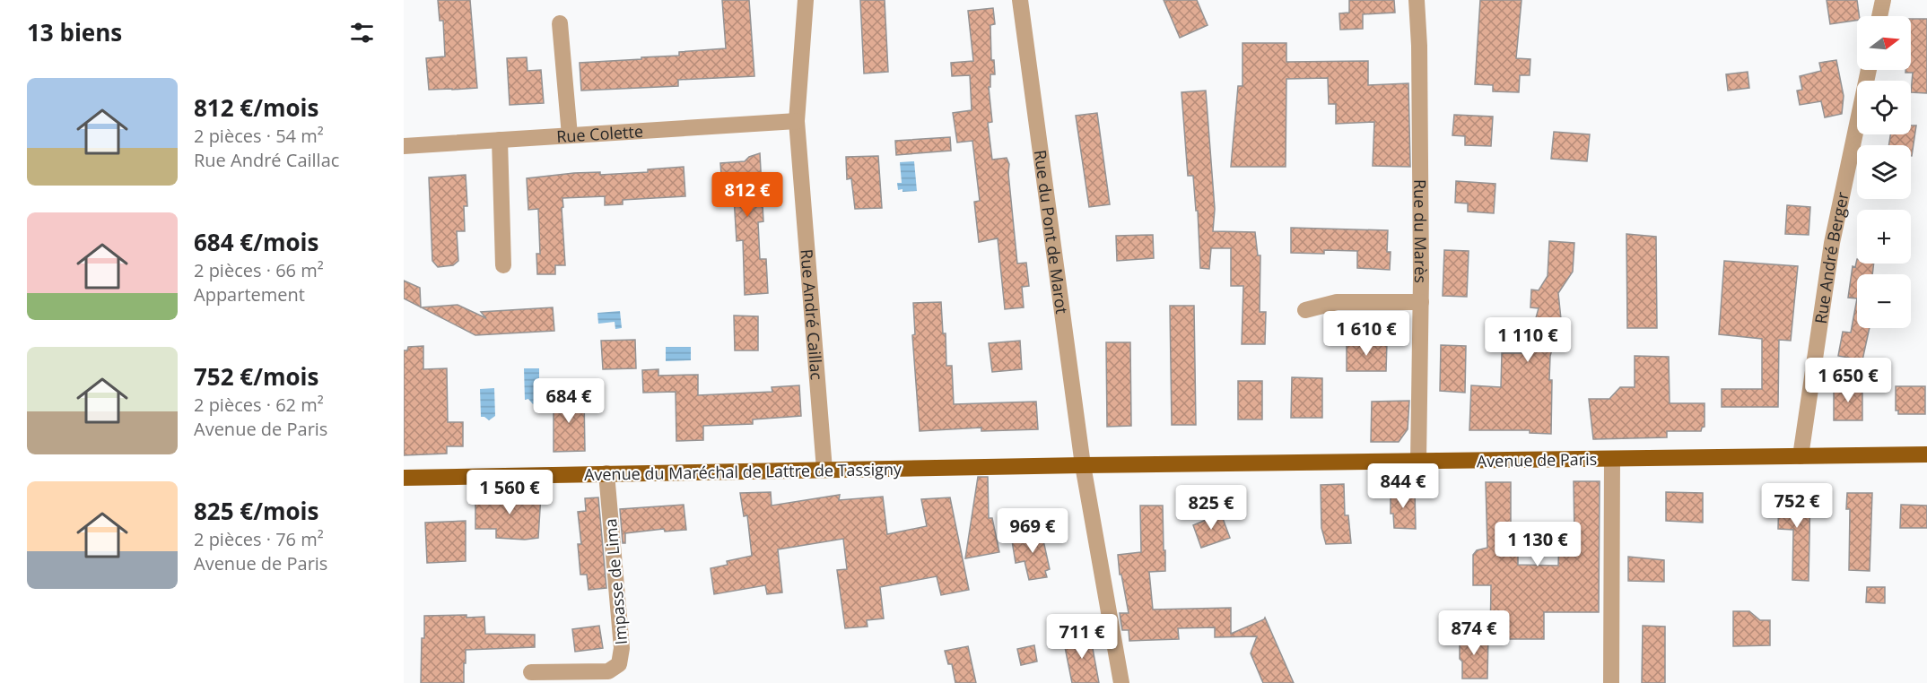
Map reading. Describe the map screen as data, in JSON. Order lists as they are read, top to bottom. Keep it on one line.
{"streets":{"main road":["Avenue de Paris","Avenue du Maréchal de Lattre de Tassigny"],"street":["Rue Colette","Rue du Marès","Rue du Pont de Marot","Rue André Berger","Rue André Caillac","Impasse de Lima"]},"crossings":[["Rue Colette","Rue André Caillac"],["Rue du Marès","Avenue de Paris"],["Rue du Pont de Marot","Avenue de Paris"],["Rue du Pont de Marot","Avenue du Maréchal de Lattre de Tassigny"],["Rue André Berger","Avenue de Paris"],["Rue André Caillac","Avenue du Maréchal de Lattre de Tassigny"],["Avenue de Paris","Avenue du Maréchal de Lattre de Tassigny"],["Avenue du Maréchal de Lattre de Tassigny","Impasse de Lima"]],"north":"right","page":{"heading":"13 biens","map_buttons":["+","−"],"list":[{"name":"812 €/mois","note":"2 pièces · 54 m² · Rue André Caillac"},{"name":"684 €/mois","note":"2 pièces · 66 m² · Appartement"},{"name":"752 €/mois","note":"2 pièces · 62 m² · Avenue de Paris"},{"name":"825 €/mois","note":"2 pièces · 76 m² · Avenue de Paris"}],"price":["812 €","1 610 €","1 110 €","1 650 €","684 €","844 €","1 560 €","752 €","825 €","969 €","1 130 €","874 €","711 €"]}}
